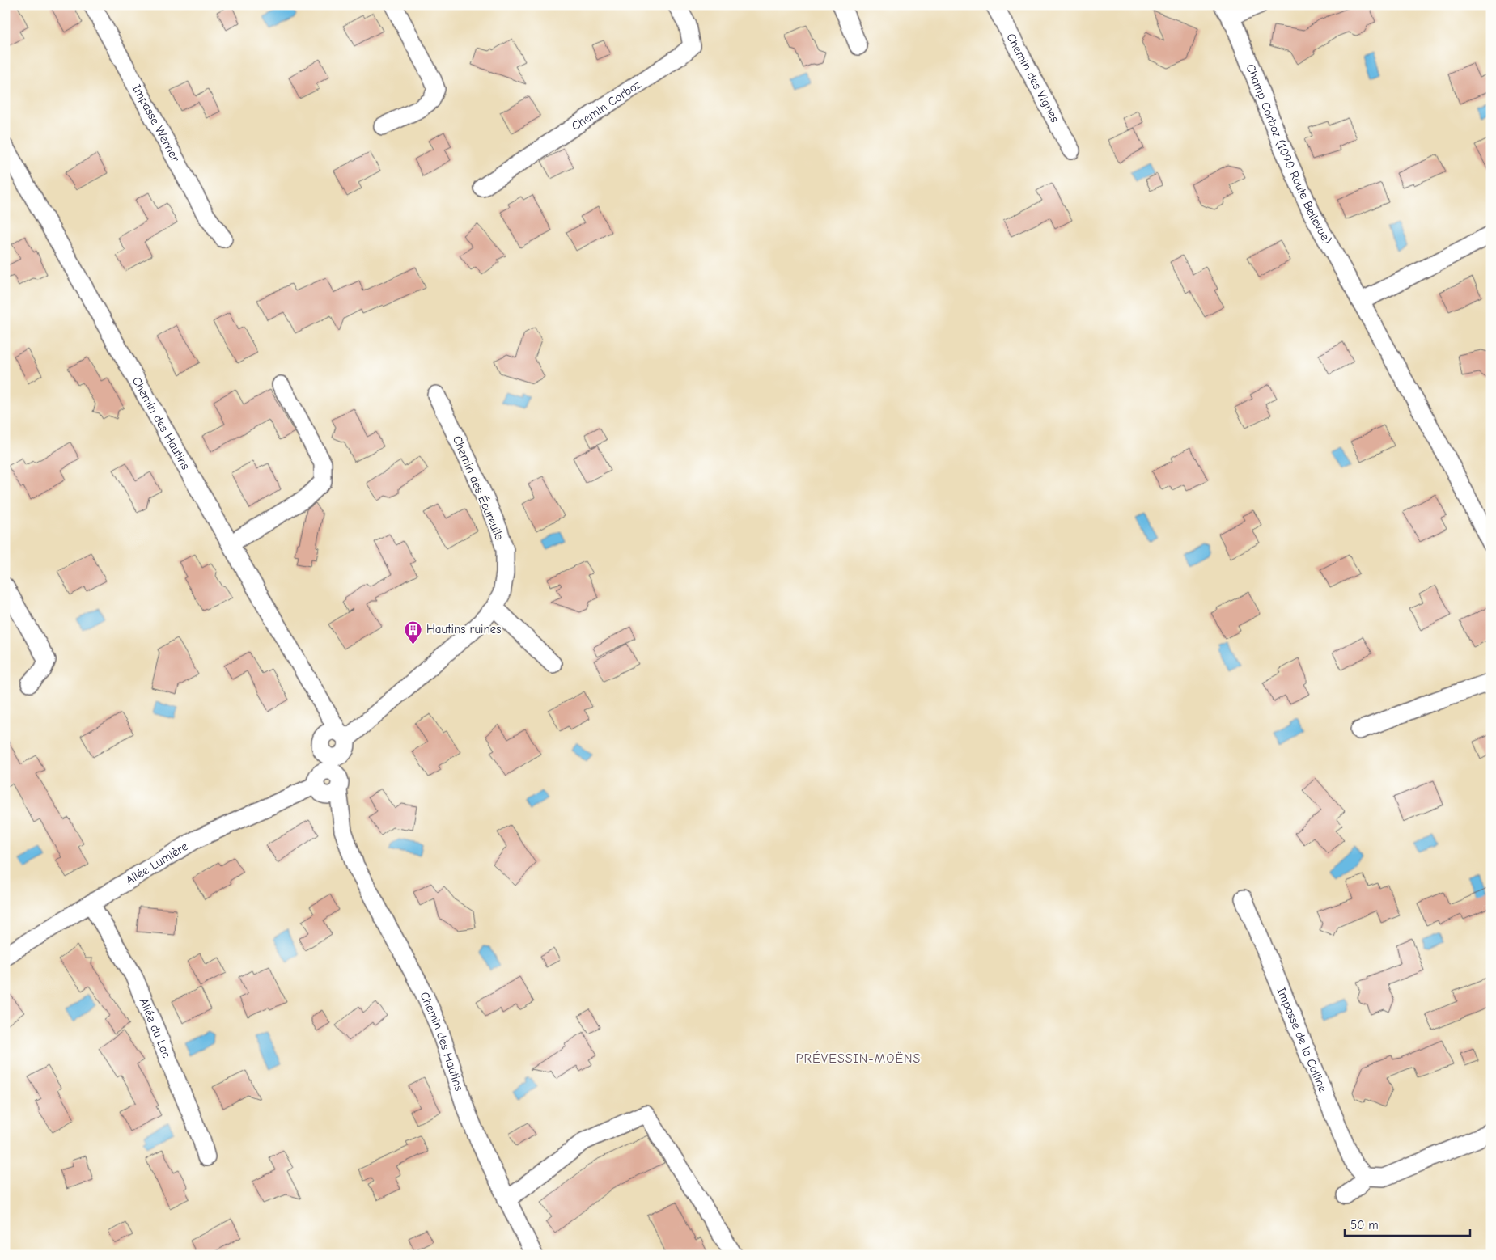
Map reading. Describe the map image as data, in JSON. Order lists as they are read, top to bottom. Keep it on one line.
{"streets":{"street":["Chemin des Vignes","Chemin Corboz","Impasse Werner","Champ Corboz (1090 Route Bellevue)","Chemin des Hautins","Chemin des Écureuils","Allée Lumière","Allée du Lac","Impasse de la Colline"]},"crossings":[["Chemin des Hautins","Chemin des Écureuils"],["Chemin des Hautins","Allée Lumière"],["Allée Lumière","Allée du Lac"]],"districts":["PRÉVESSIN-MOËNS"],"places":{"building":["Hautins ruines"]},"scale_bar":"50 m"}
